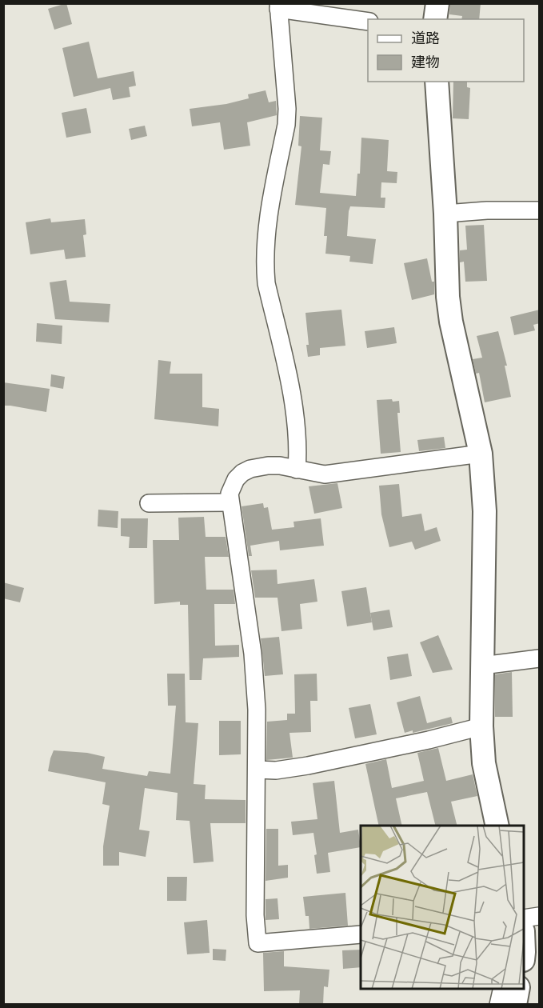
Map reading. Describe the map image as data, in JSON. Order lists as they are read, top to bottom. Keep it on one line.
{"legend":["道路","建物"]}
